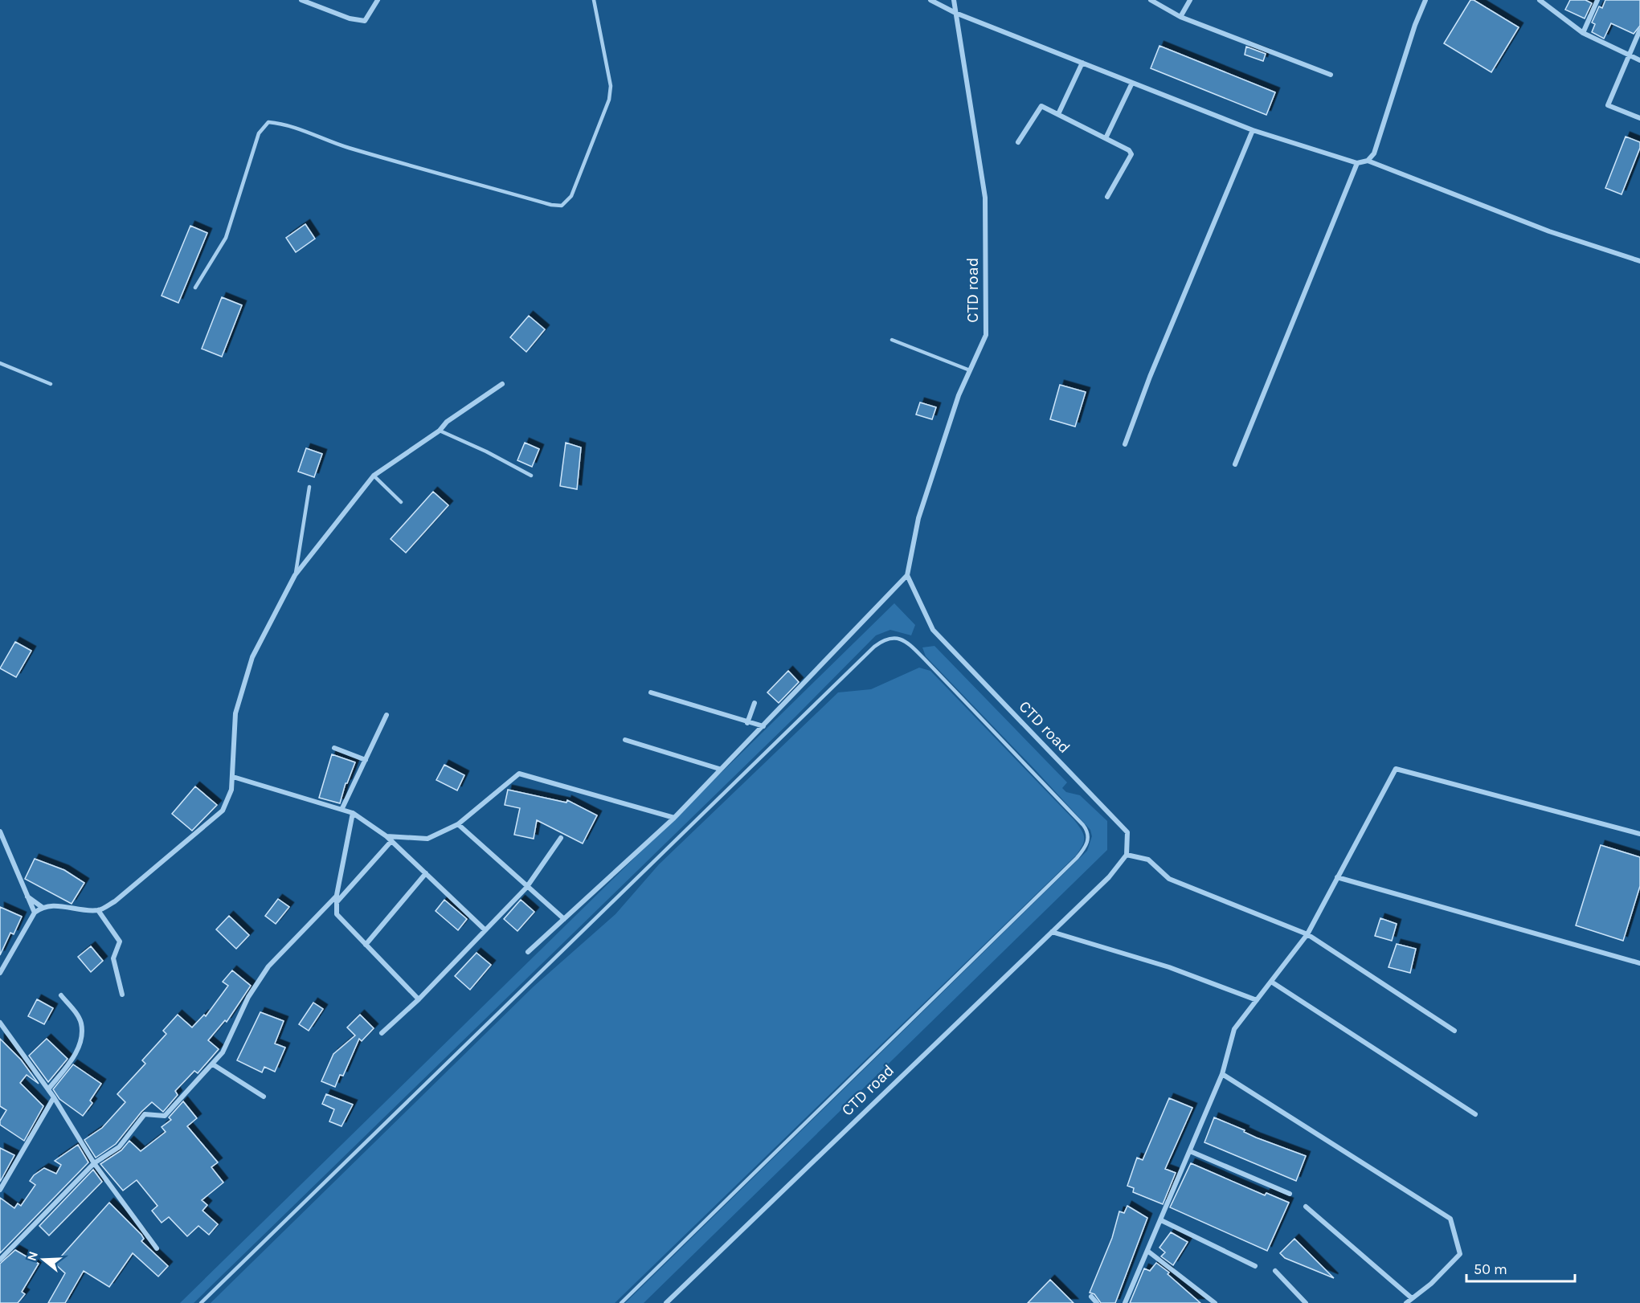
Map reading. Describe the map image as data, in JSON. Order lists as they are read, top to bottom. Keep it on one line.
{"streets":{"street":["CTD road"]},"scale_bar":"50 m","north":"left"}
